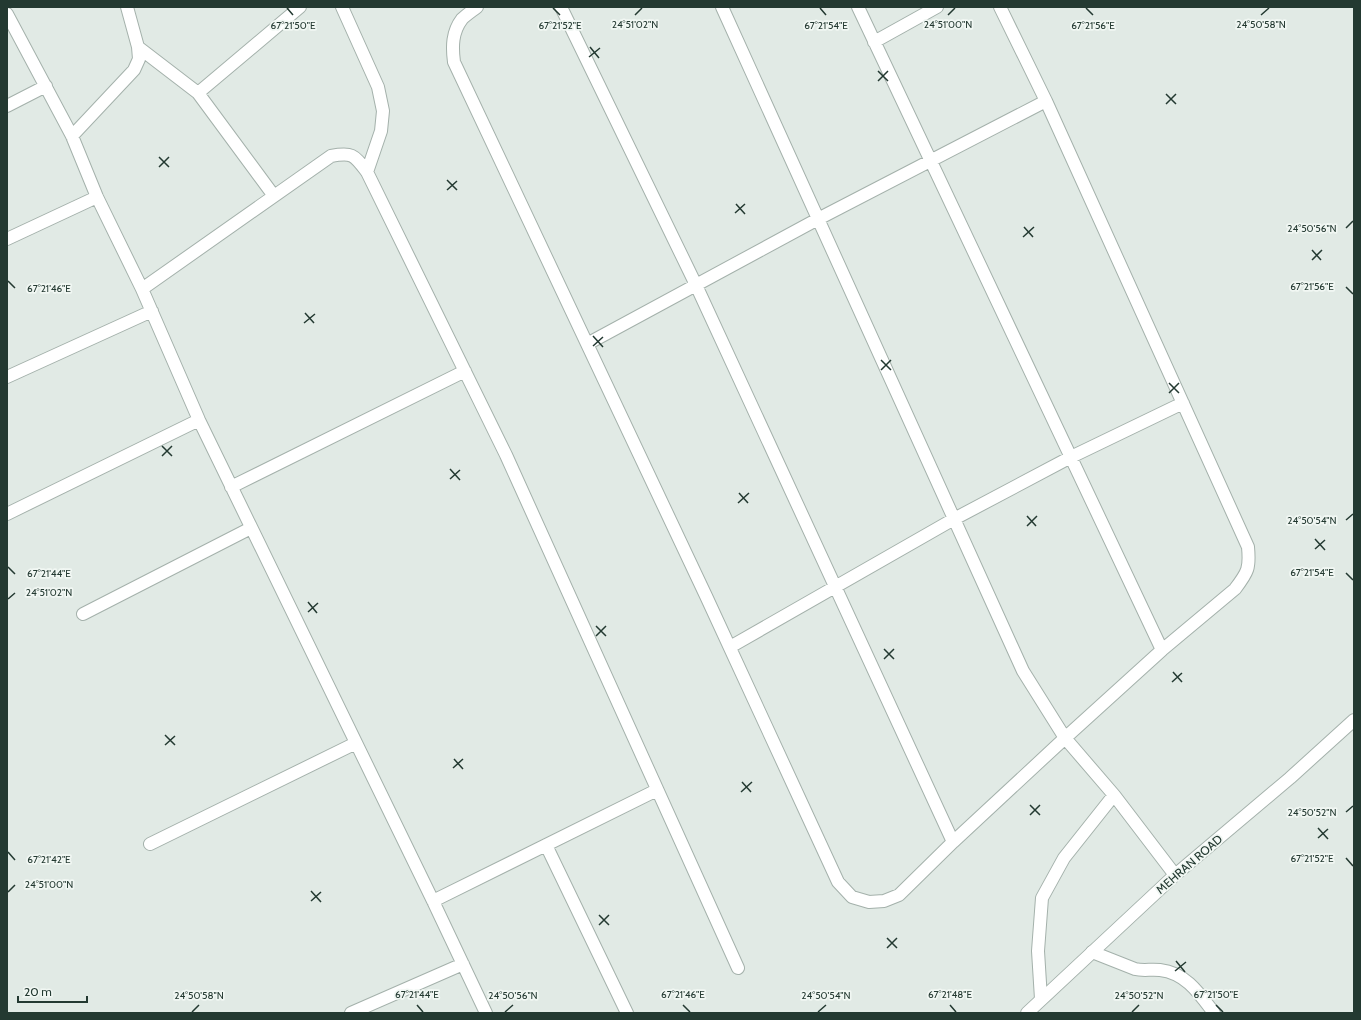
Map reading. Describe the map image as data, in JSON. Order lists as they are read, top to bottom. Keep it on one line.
{"streets":{"street":["MEHRAN ROAD"]},"scale_bar":"20 m","coordinates":["24°51'02\"N","24°51'00\"N","24°50'58\"N","67°21'50\"E","67°21'52\"E","67°21'54\"E","67°21'56\"E","24°50'56\"N","67°21'46\"E","24°50'54\"N","67°21'44\"E","24°50'52\"N","67°21'42\"E","67°21'48\"E"]}
